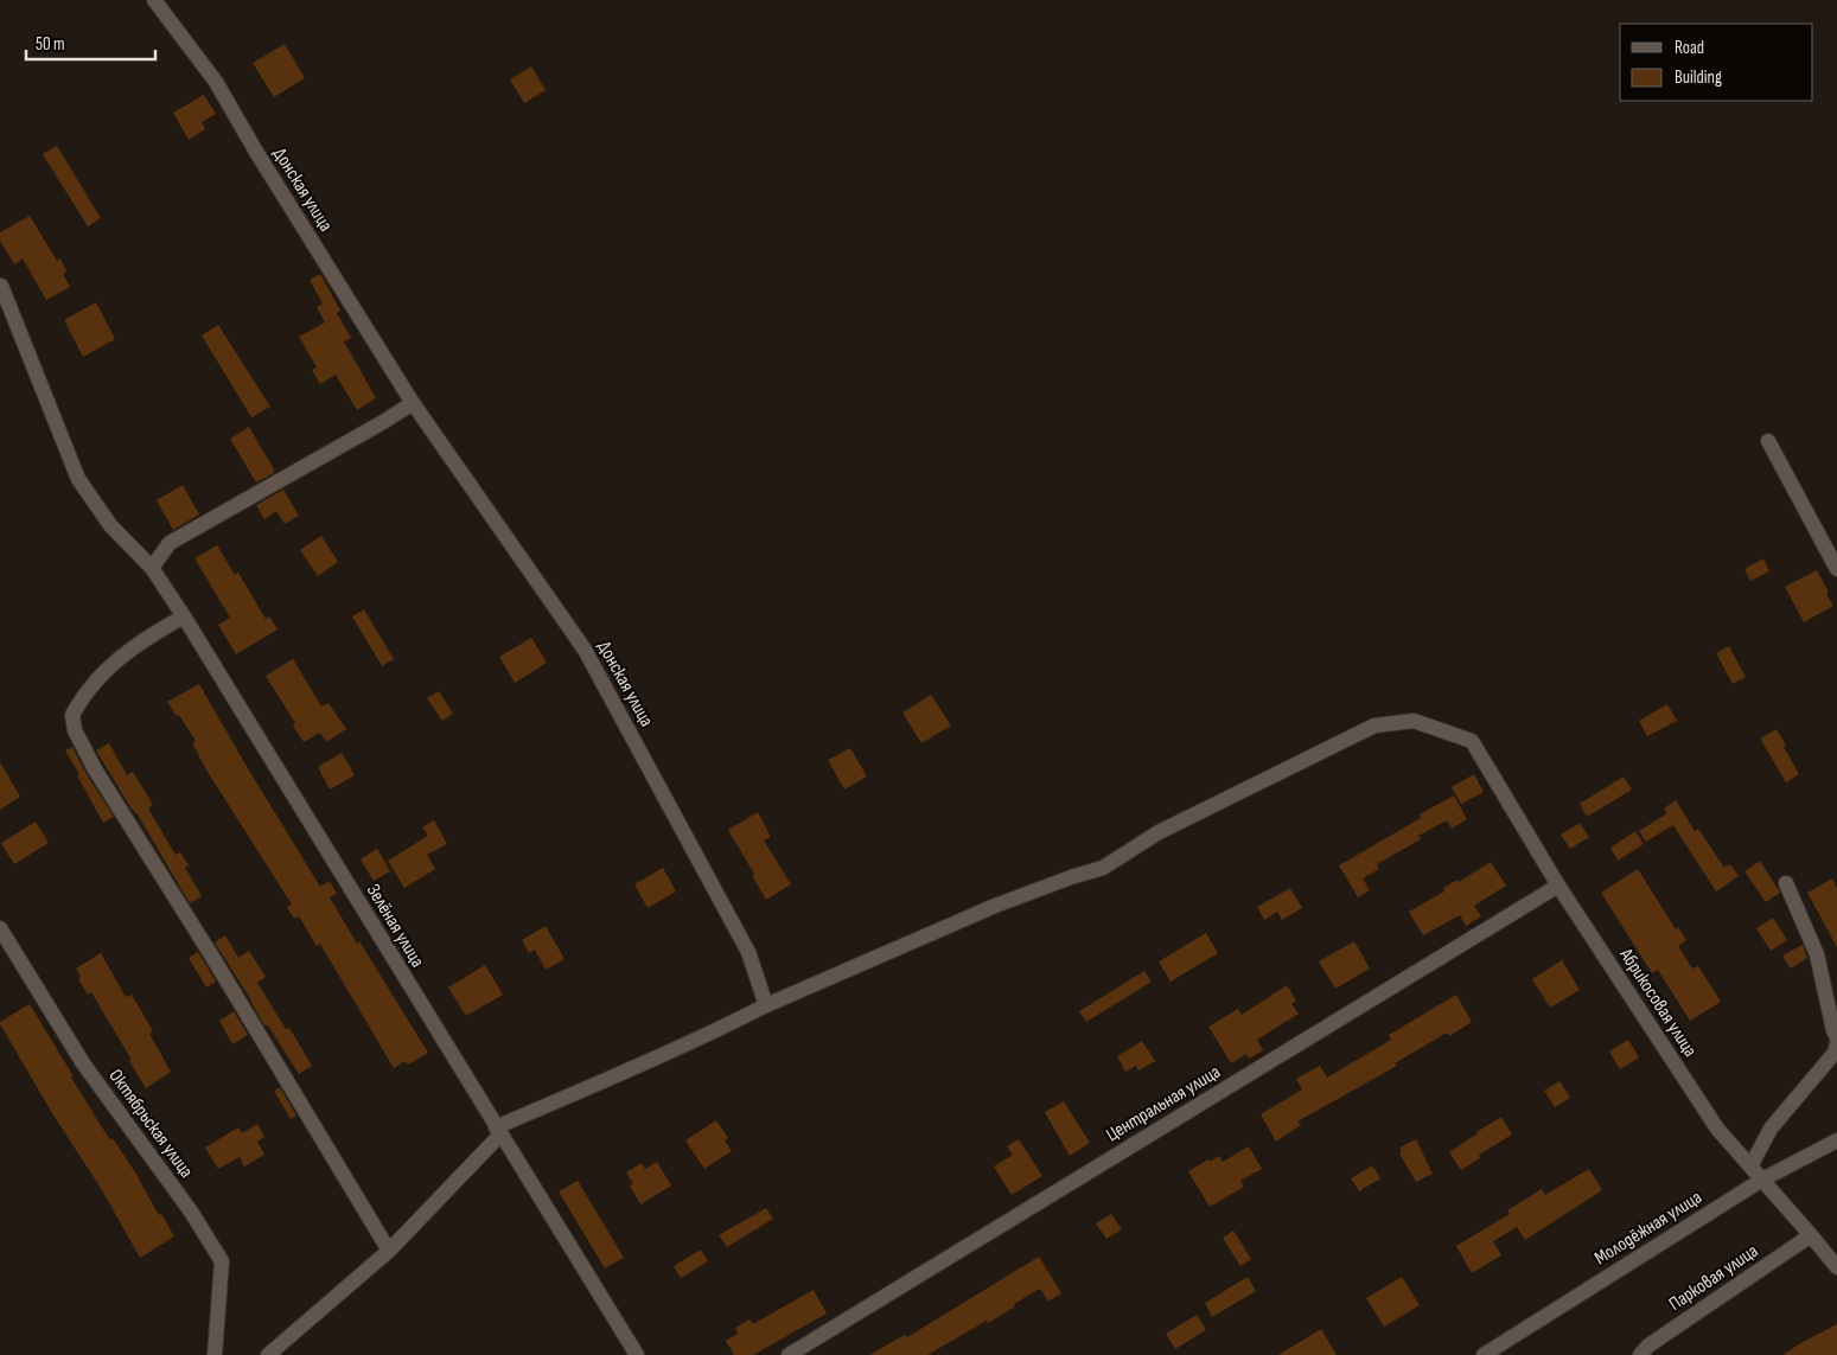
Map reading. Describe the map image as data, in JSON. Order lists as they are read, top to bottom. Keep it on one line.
{"streets":{"street":["Донская улица","Зелёная улица","Абрикосовая улица","Центральная улица","Октябрьская улица","Молодёжная улица","Парковая улица"]},"crossings":[["Донская улица","Абрикосовая улица"],["Абрикосовая улица","Центральная улица"],["Абрикосовая улица","Молодёжная улица"],["Абрикосовая улица","Парковая улица"]],"legend":["Road","Building"],"scale_bar":"50 m"}
